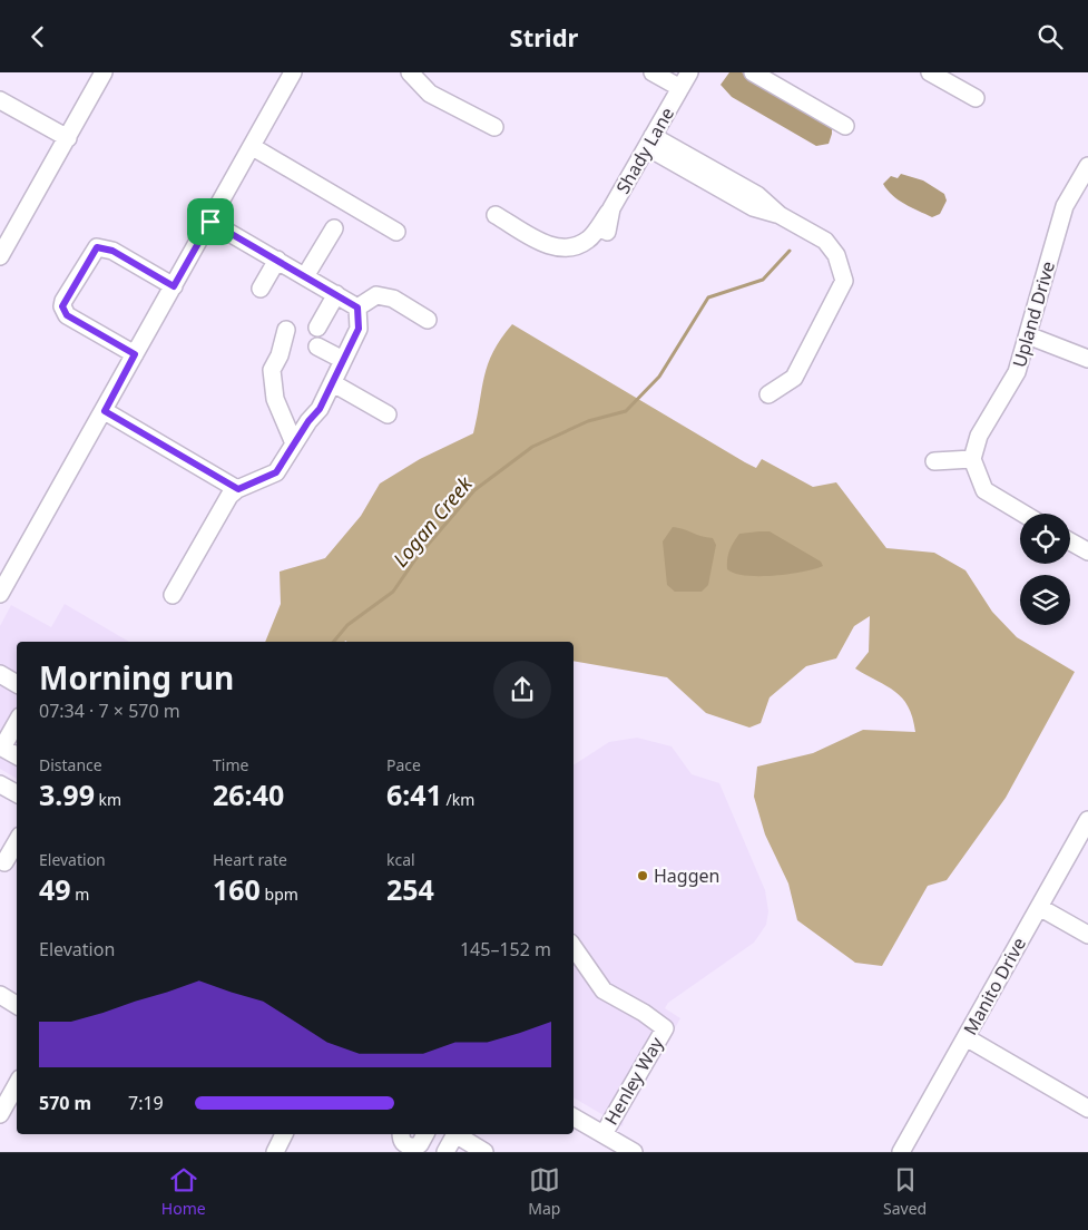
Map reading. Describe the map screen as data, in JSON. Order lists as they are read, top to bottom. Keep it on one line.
{"streets":{"street":["Shady Lane","Upland Drive","Manito Drive","Henley Way"]},"water":["Logan Creek"],"places":["Haggen"],"page":{"header":"Stridr","heading":["Morning run","07:34 · 7 × 570 m"],"stats":[["Distance","3.99 km"],["Time","26:40"],["Pace","6:41 /km"],["Elevation","49 m"],["Heart rate","160 bpm"],["kcal","254"]],"chart":["Elevation","145–152 m"],"list":[{"name":"570 m","note":"7:19"}],"tabs":["Home","Map","Saved"]}}
